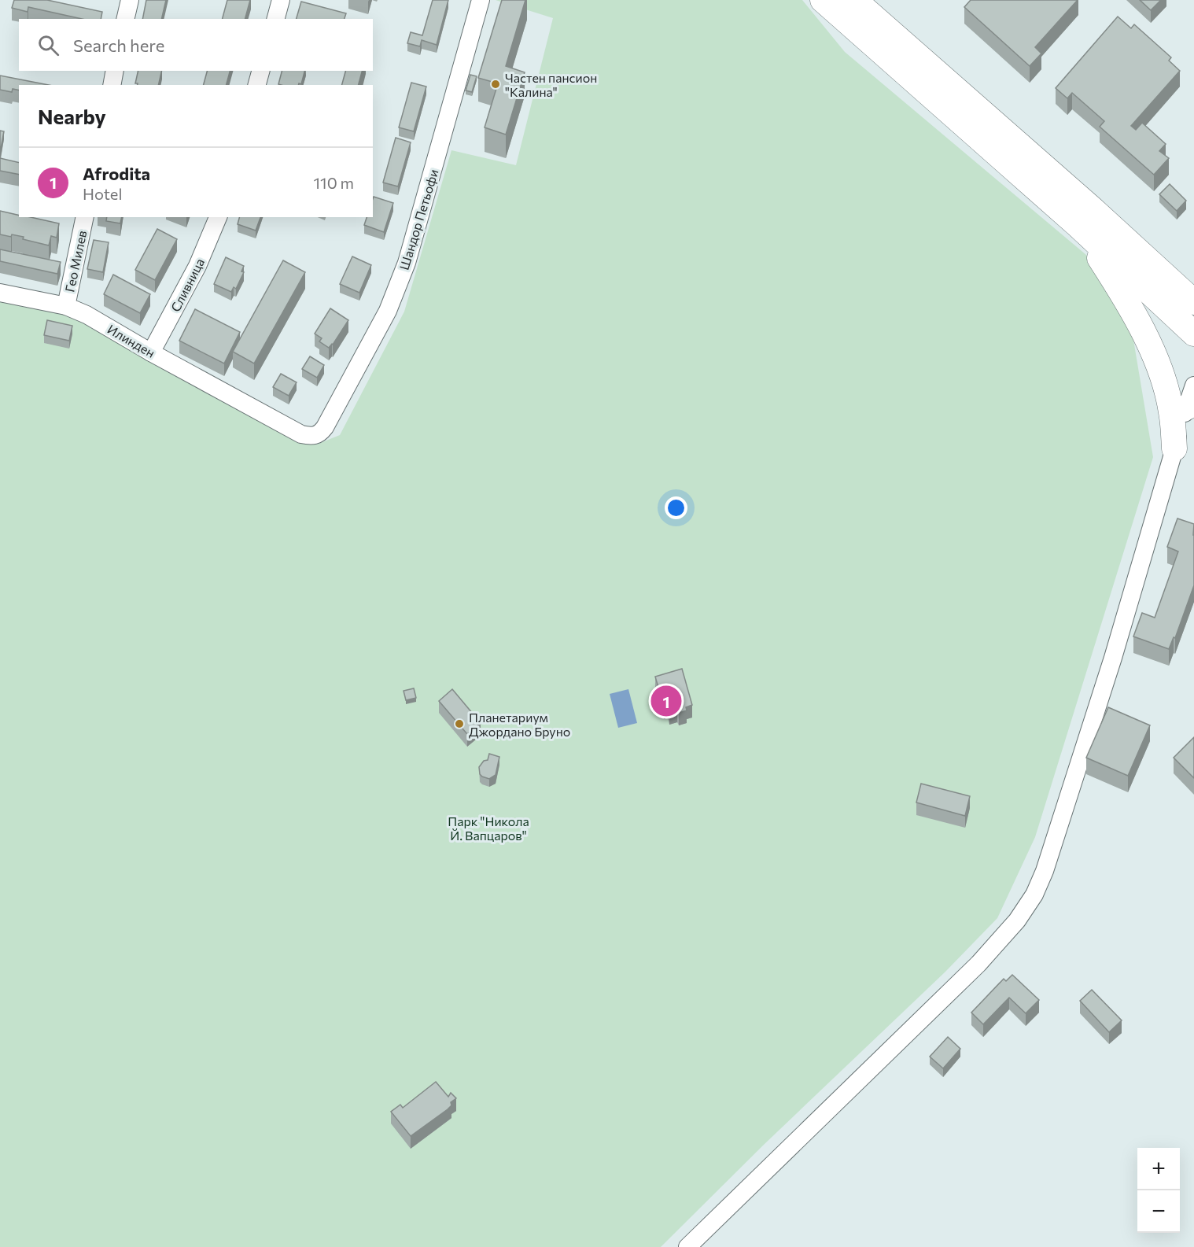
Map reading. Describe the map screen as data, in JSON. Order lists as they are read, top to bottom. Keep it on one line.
{"streets":{"street":["Шандор Петьофи","Гео Милев","Сливница","Илинден"]},"crossings":[["Шандор Петьофи","Илинден"],["Гео Милев","Илинден"],["Сливница","Илинден"]],"parks":["Парк \"Никола Й. Вапцаров\""],"places":["Частен пансион \"Калина\"","Планетариум Джордано Бруно"],"page":{"search":"Search here","heading":"Nearby","list":[{"mark":"1","name":"Afrodita","note":"Hotel","value":"110 m"}],"pins":"1","map_buttons":["+","−"]}}
